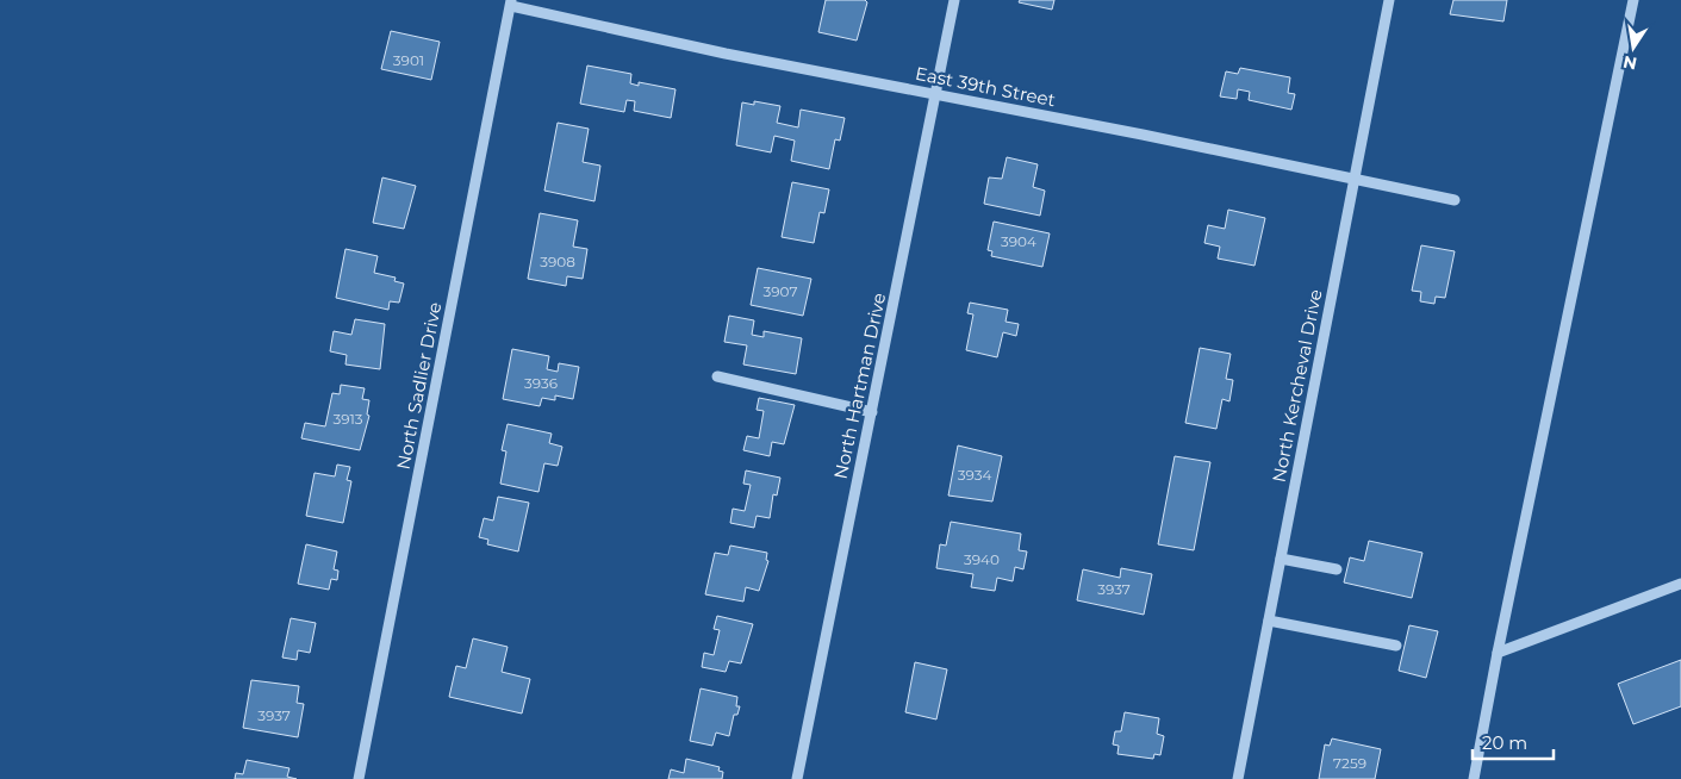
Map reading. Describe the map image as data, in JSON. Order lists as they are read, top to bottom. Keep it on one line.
{"streets":{"street":["East 39th Street","North Sadlier Drive","North Hartman Drive","North Kercheval Drive"]},"crossings":[["East 39th Street","North Sadlier Drive"],["East 39th Street","North Hartman Drive"],["East 39th Street","North Kercheval Drive"]],"house_numbers":["3901","3904","3908","3907","3936","3913","3934","3940","3937","3937","7259"],"scale_bar":"20 m","north":"bottom"}
